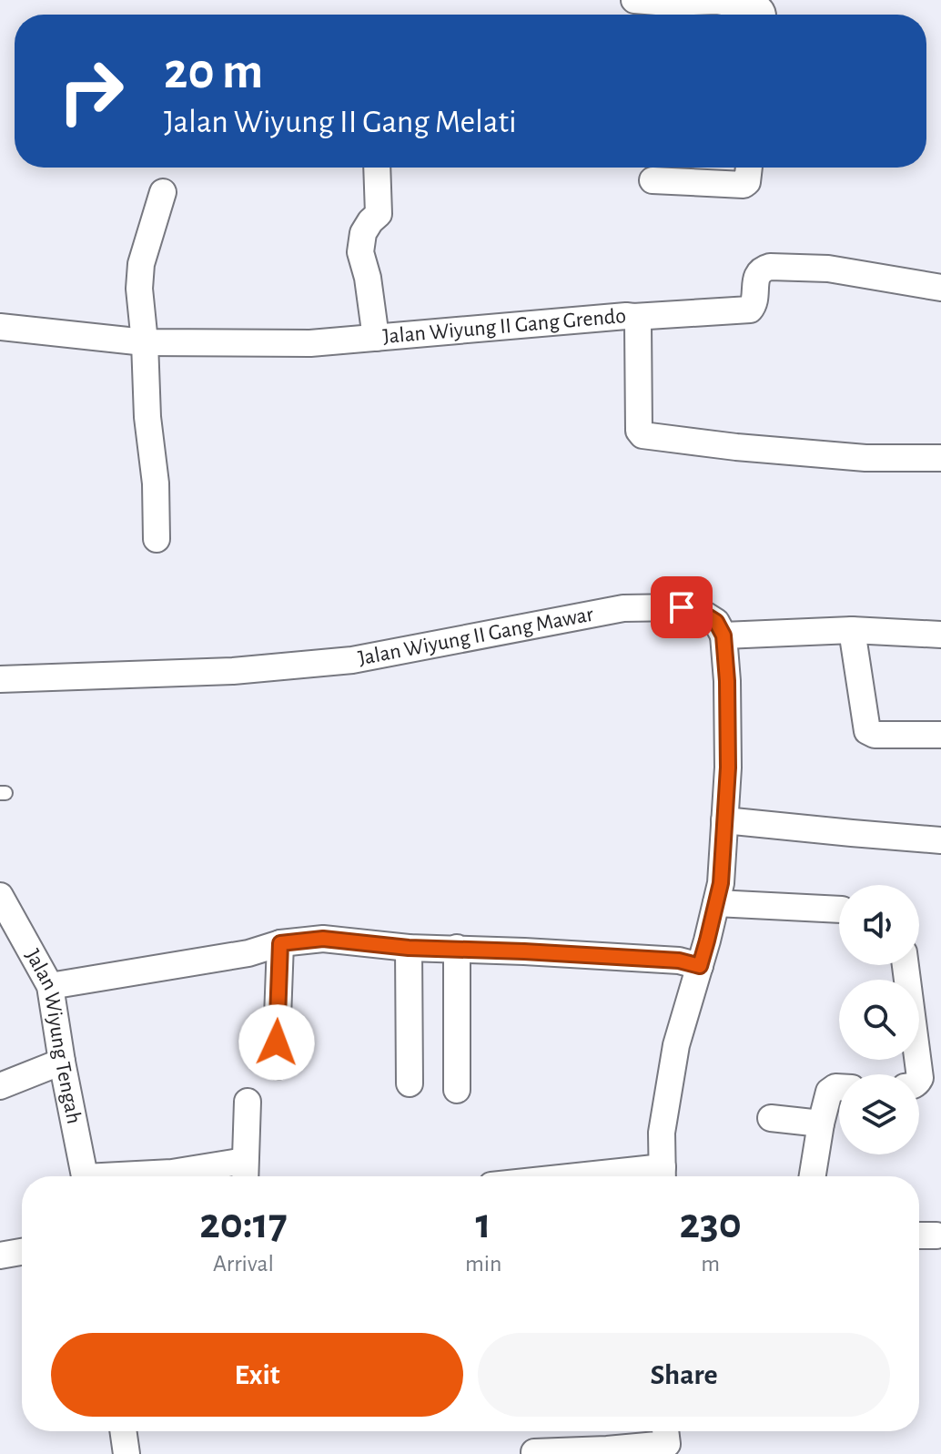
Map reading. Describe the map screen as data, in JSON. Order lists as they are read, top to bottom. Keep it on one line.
{"streets":{"street":["Jalan Wiyung II Gang Grendo","Jalan Wiyung II Gang Mawar","Jalan Wiyung Tengah"]},"page":{"turn":["20 m","Jalan Wiyung II Gang Melati"],"eta":["20:17","Arrival","1","min","230","m"],"buttons":["Exit","Share"]}}
